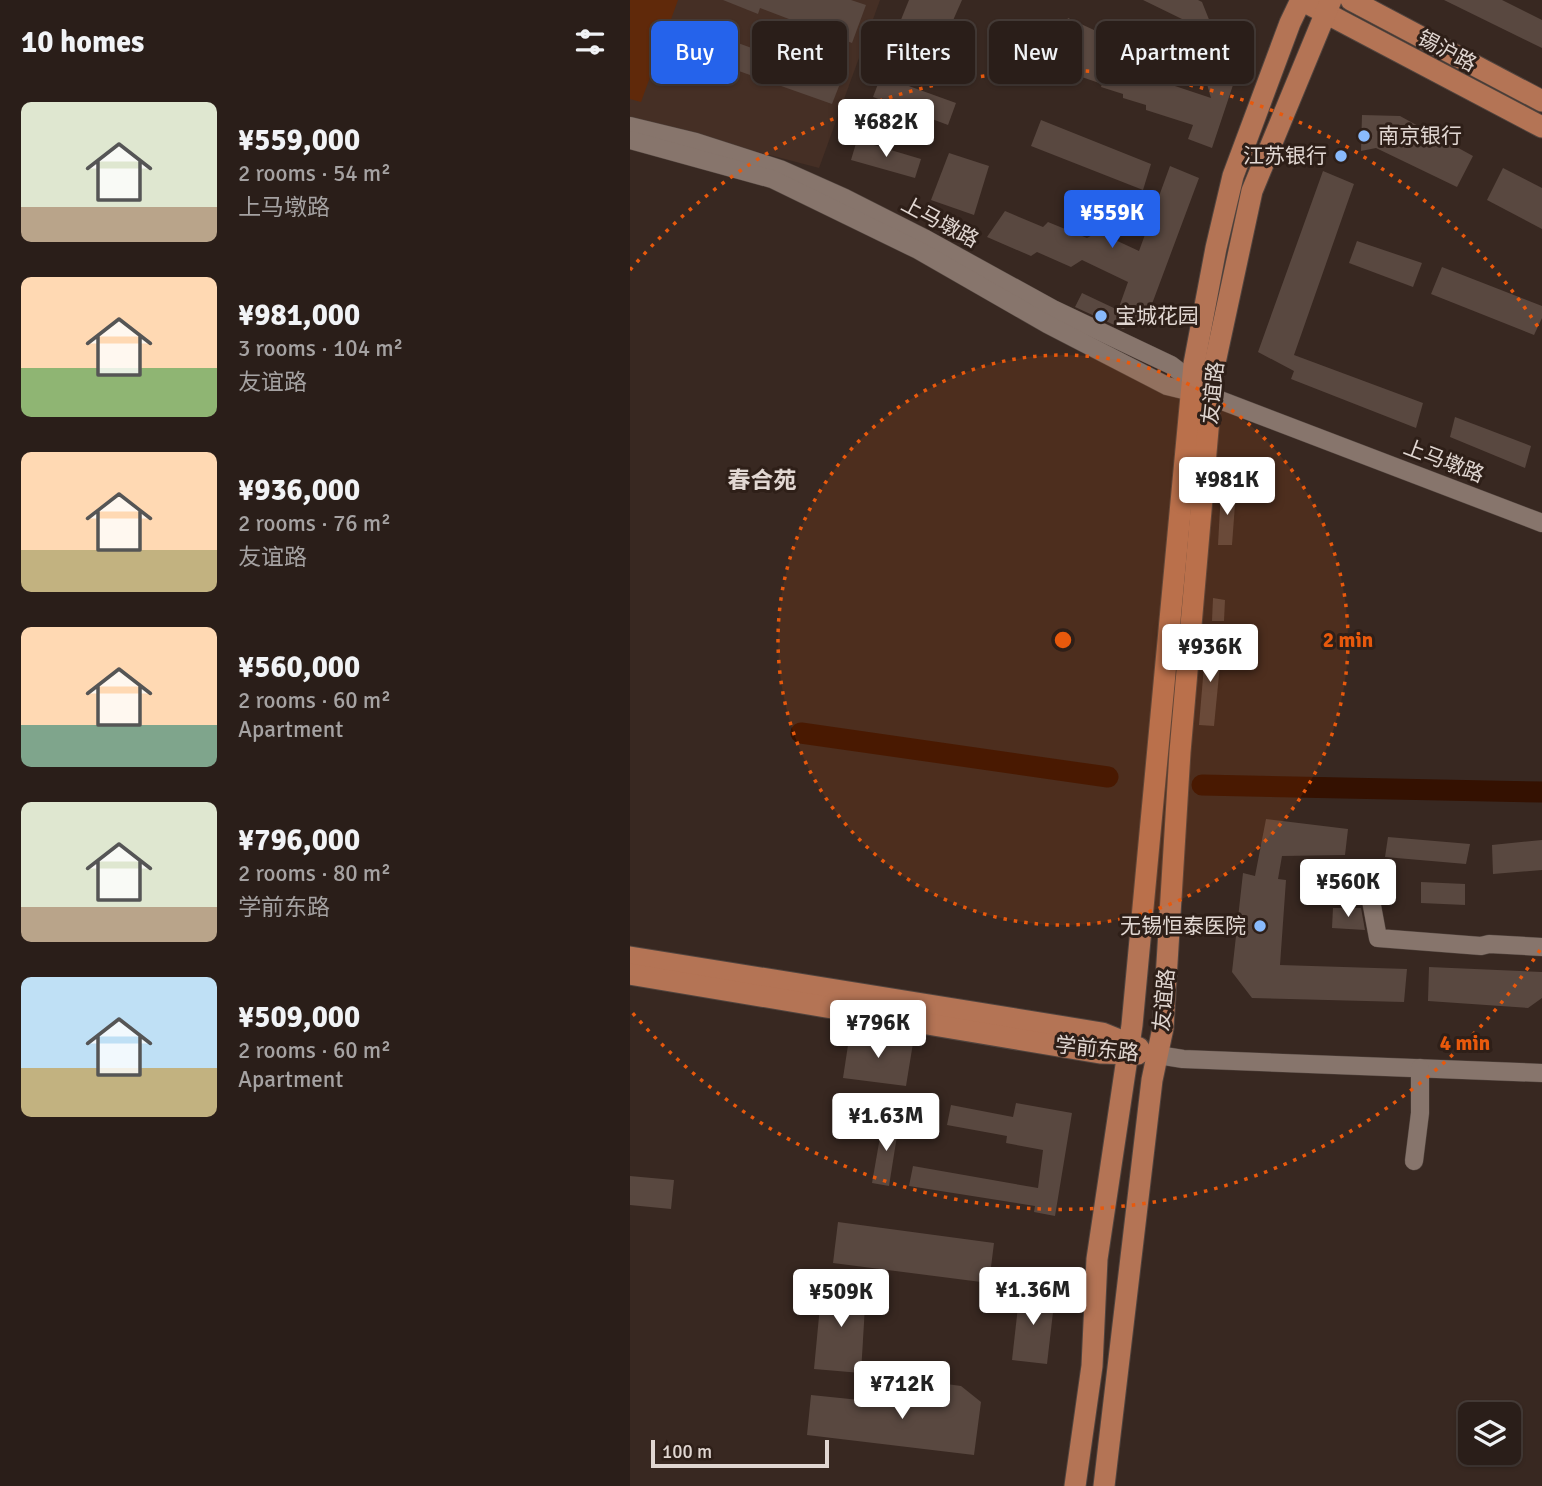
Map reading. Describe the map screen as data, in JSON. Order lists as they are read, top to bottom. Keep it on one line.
{"streets":{"main road":["锡沪路","友谊路","学前东路"],"street":["上马墩路"]},"crossings":[["上马墩路","友谊路"],["友谊路","学前东路"]],"districts":["春合苑"],"places":["南京银行","江苏银行","宝城花园","无锡恒泰医院"],"scale_bar":"100 m","page":{"heading":"10 homes","chip":["Buy","Rent","Filters","New","Apartment"],"list":[{"name":"¥559,000","note":"2 rooms · 54 m² · 上马墩路"},{"name":"¥981,000","note":"3 rooms · 104 m² · 友谊路"},{"name":"¥936,000","note":"2 rooms · 76 m² · 友谊路"},{"name":"¥560,000","note":"2 rooms · 60 m² · Apartment"},{"name":"¥796,000","note":"2 rooms · 80 m² · 学前东路"},{"name":"¥509,000","note":"2 rooms · 60 m² · Apartment"}],"price":["¥682K","¥559K","¥981K","¥936K","¥560K","¥796K","¥1.63M","¥1.36M","¥509K","¥712K"],"scale":"100 m"},"rings":["2 min","4 min"]}
